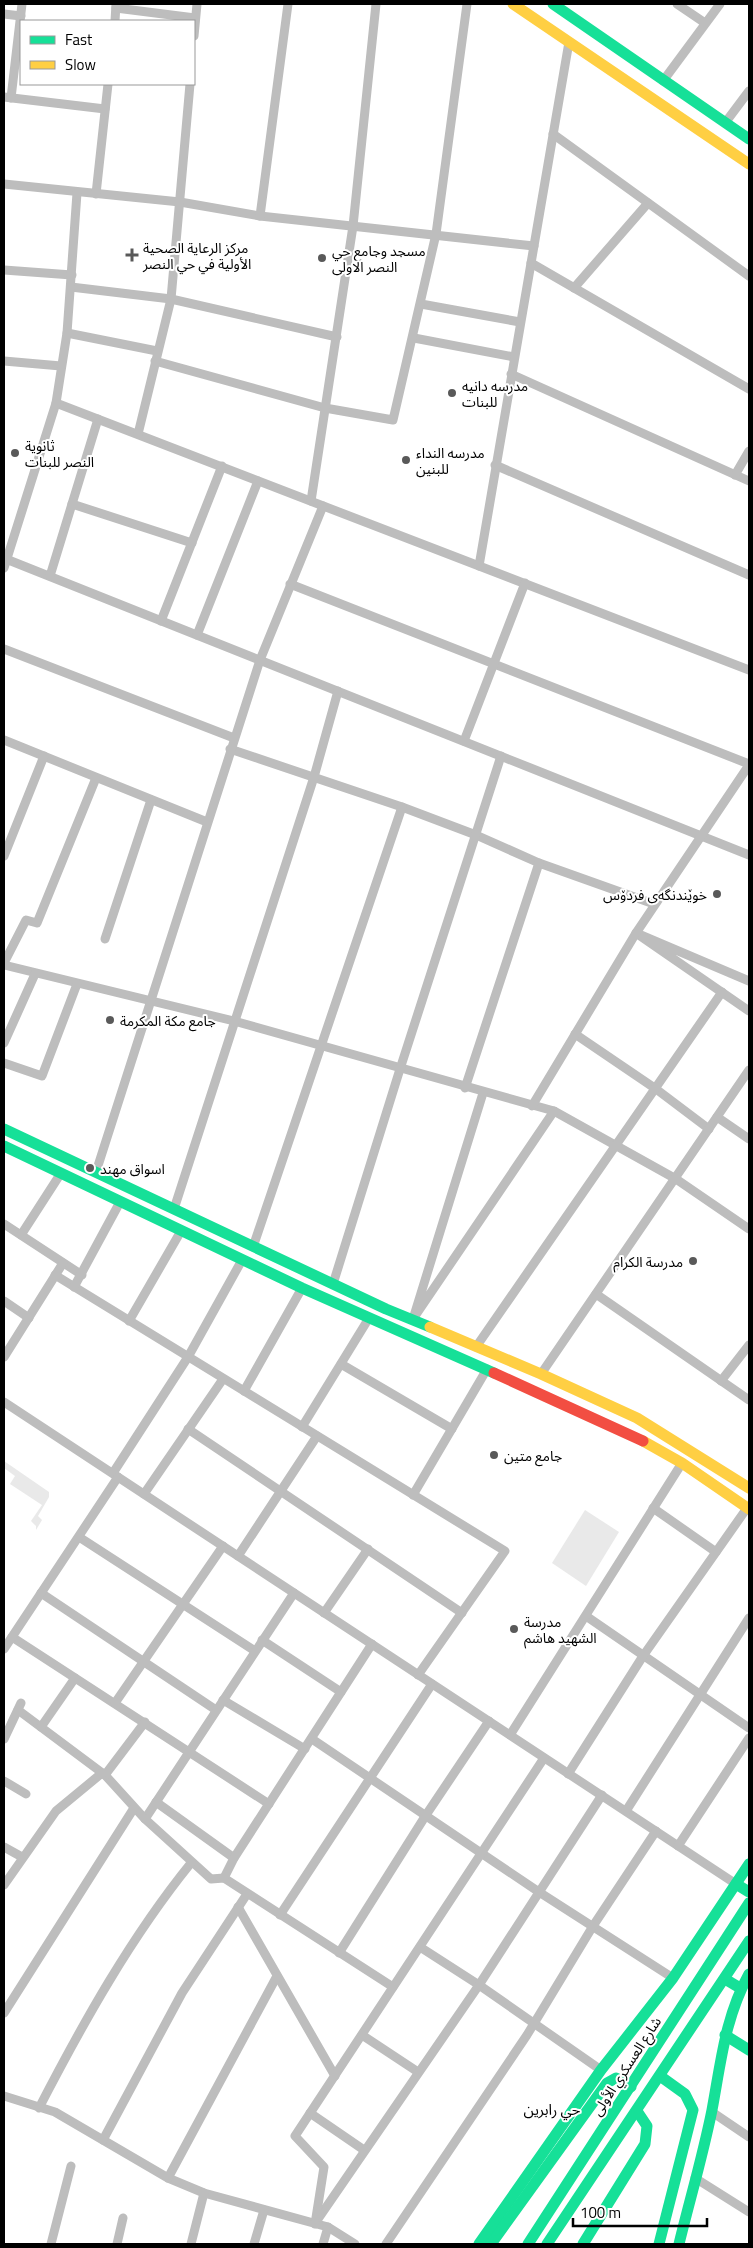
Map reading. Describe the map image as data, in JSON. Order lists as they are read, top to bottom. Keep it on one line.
{"streets":{"main road":["شارع العسكري الأولى"]},"districts":["حي رابرين"],"places":{"health":["مركز الرعاية الصحية الأولية في حي النصر"],"other":["مسجد وجامع حي النصر الاولى","مدرسه دانيه للبنات","ثانوية النصر للبنات","مدرسه النداء للبنين","خوێندنگەی فردۆس","جامع مكة المكرمة","اسواق مهند","مدرسة الكرام","جامع متين","مدرسة الشهيد هاشم"]},"legend":["Fast","Slow"],"scale_bar":"100 m"}
